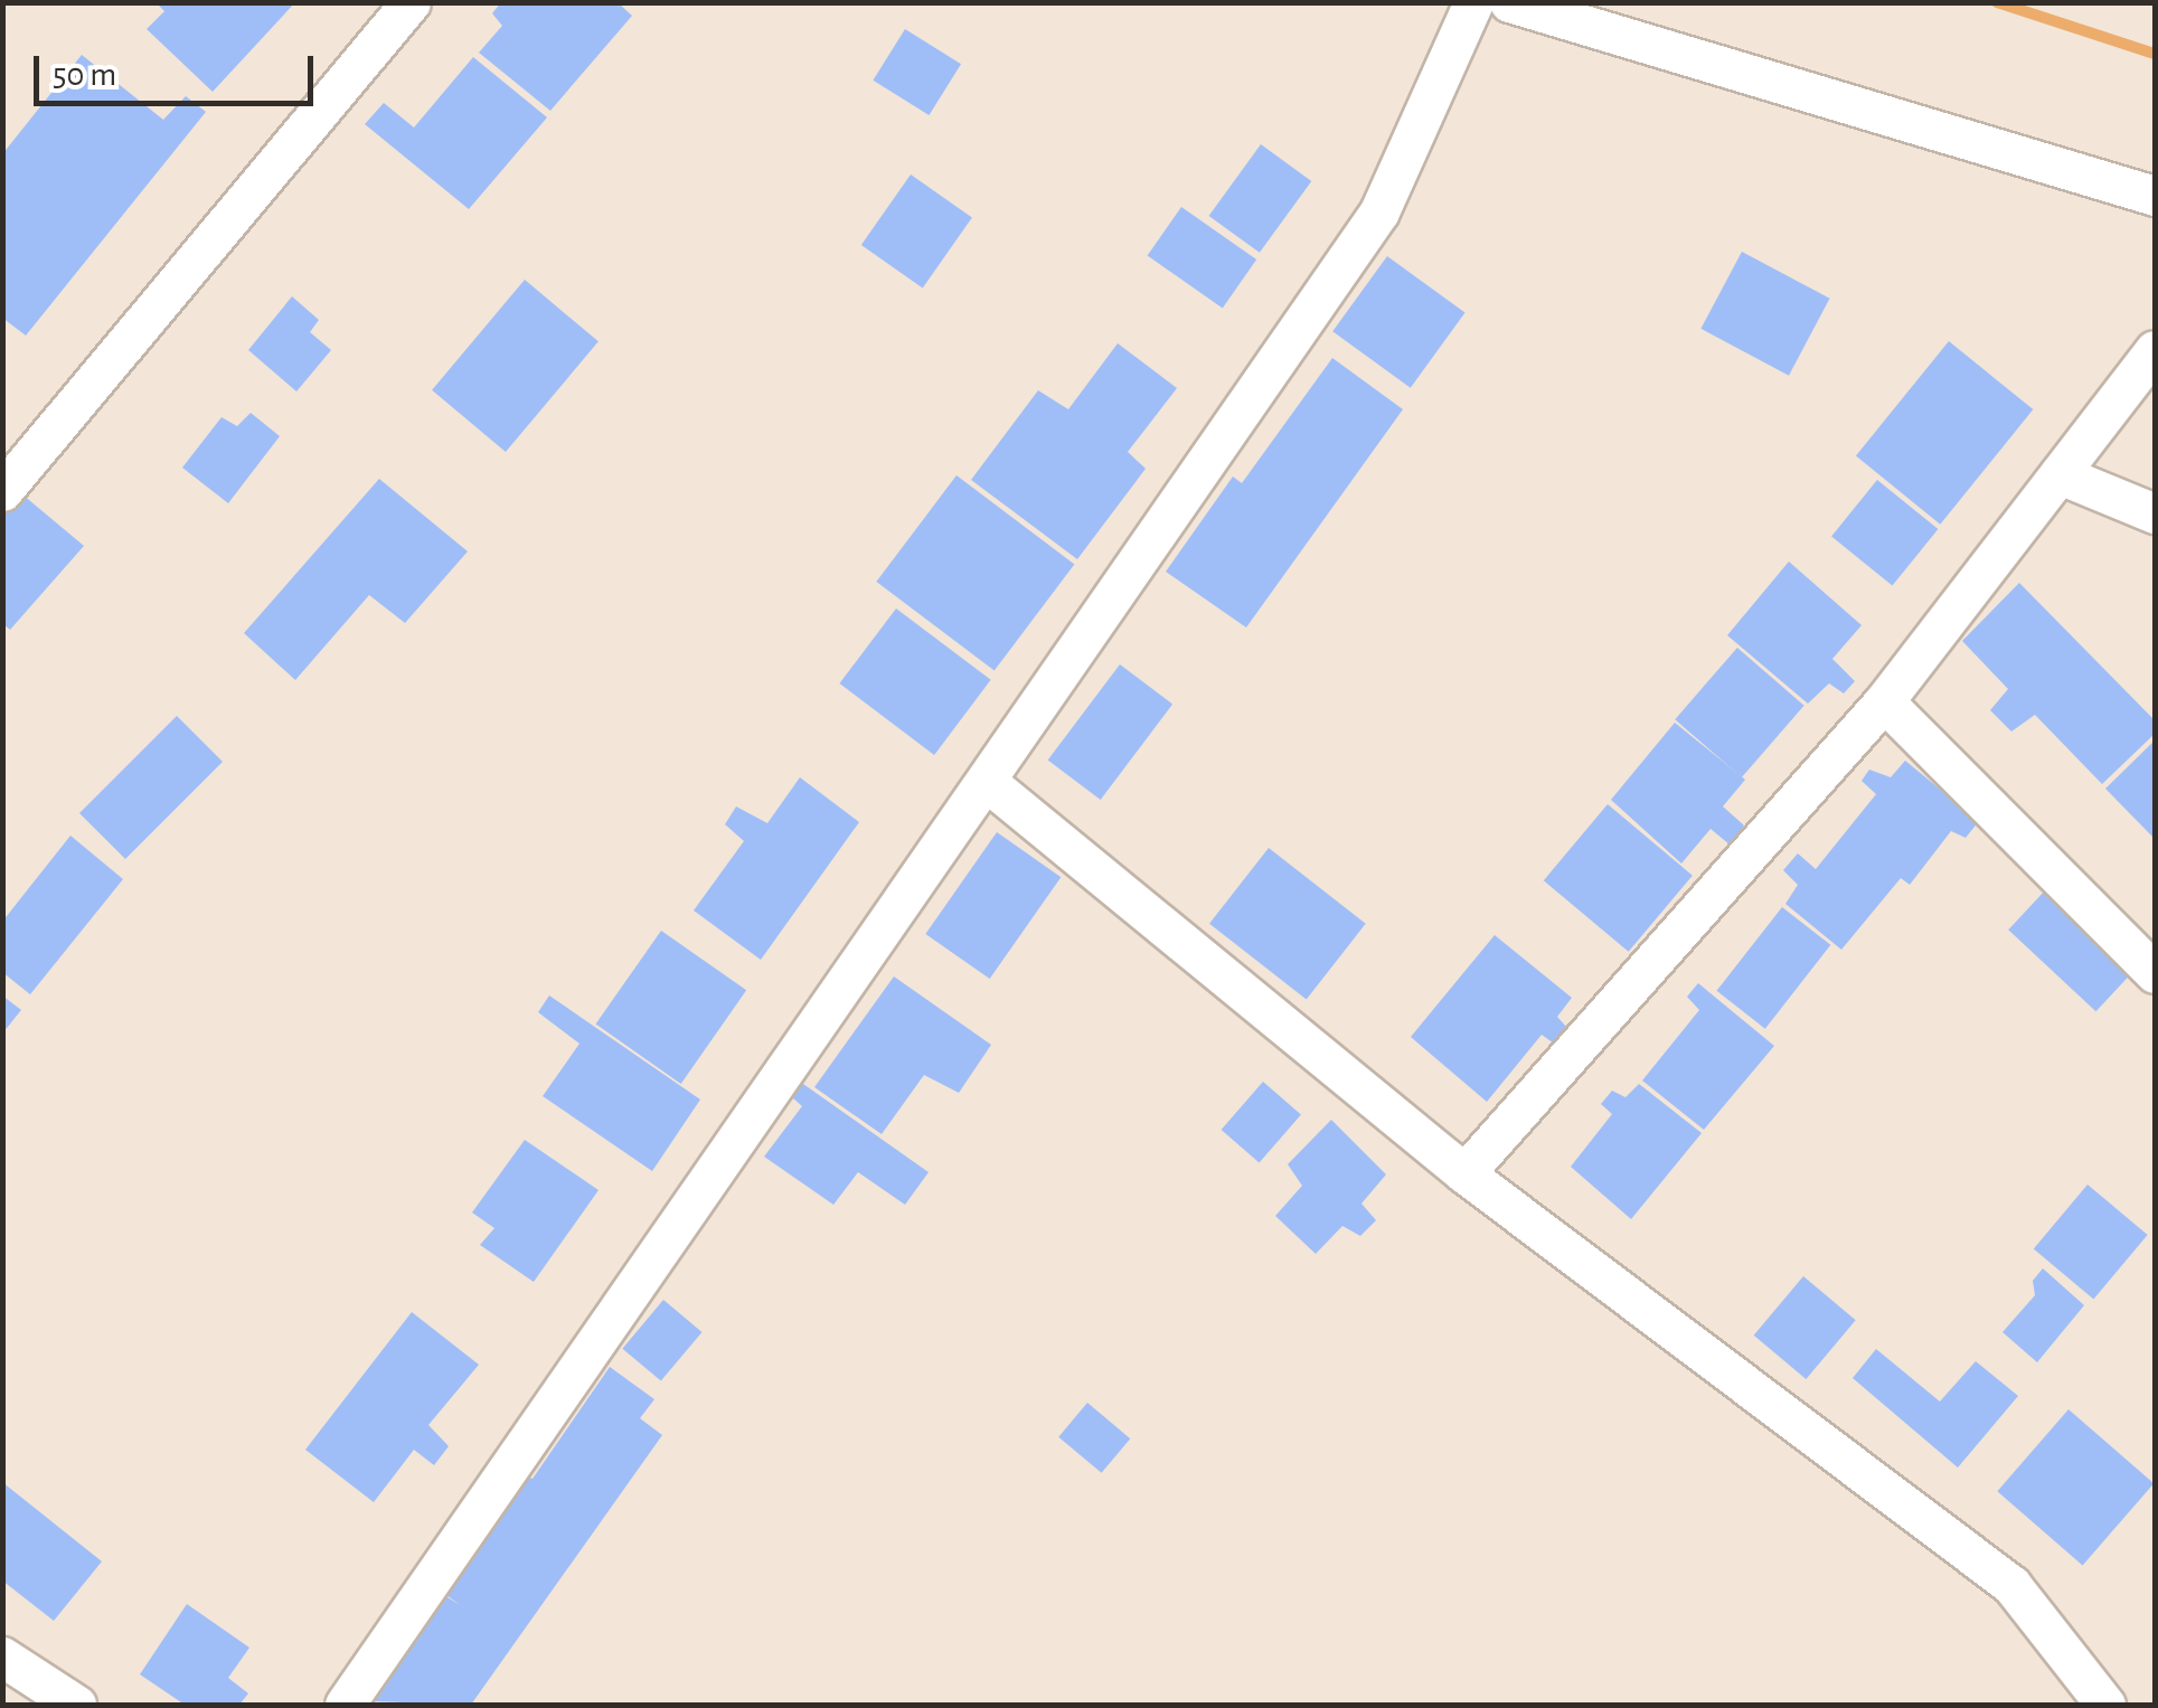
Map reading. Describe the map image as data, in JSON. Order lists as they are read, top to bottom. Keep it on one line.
{"scale_bar":"50 m"}
